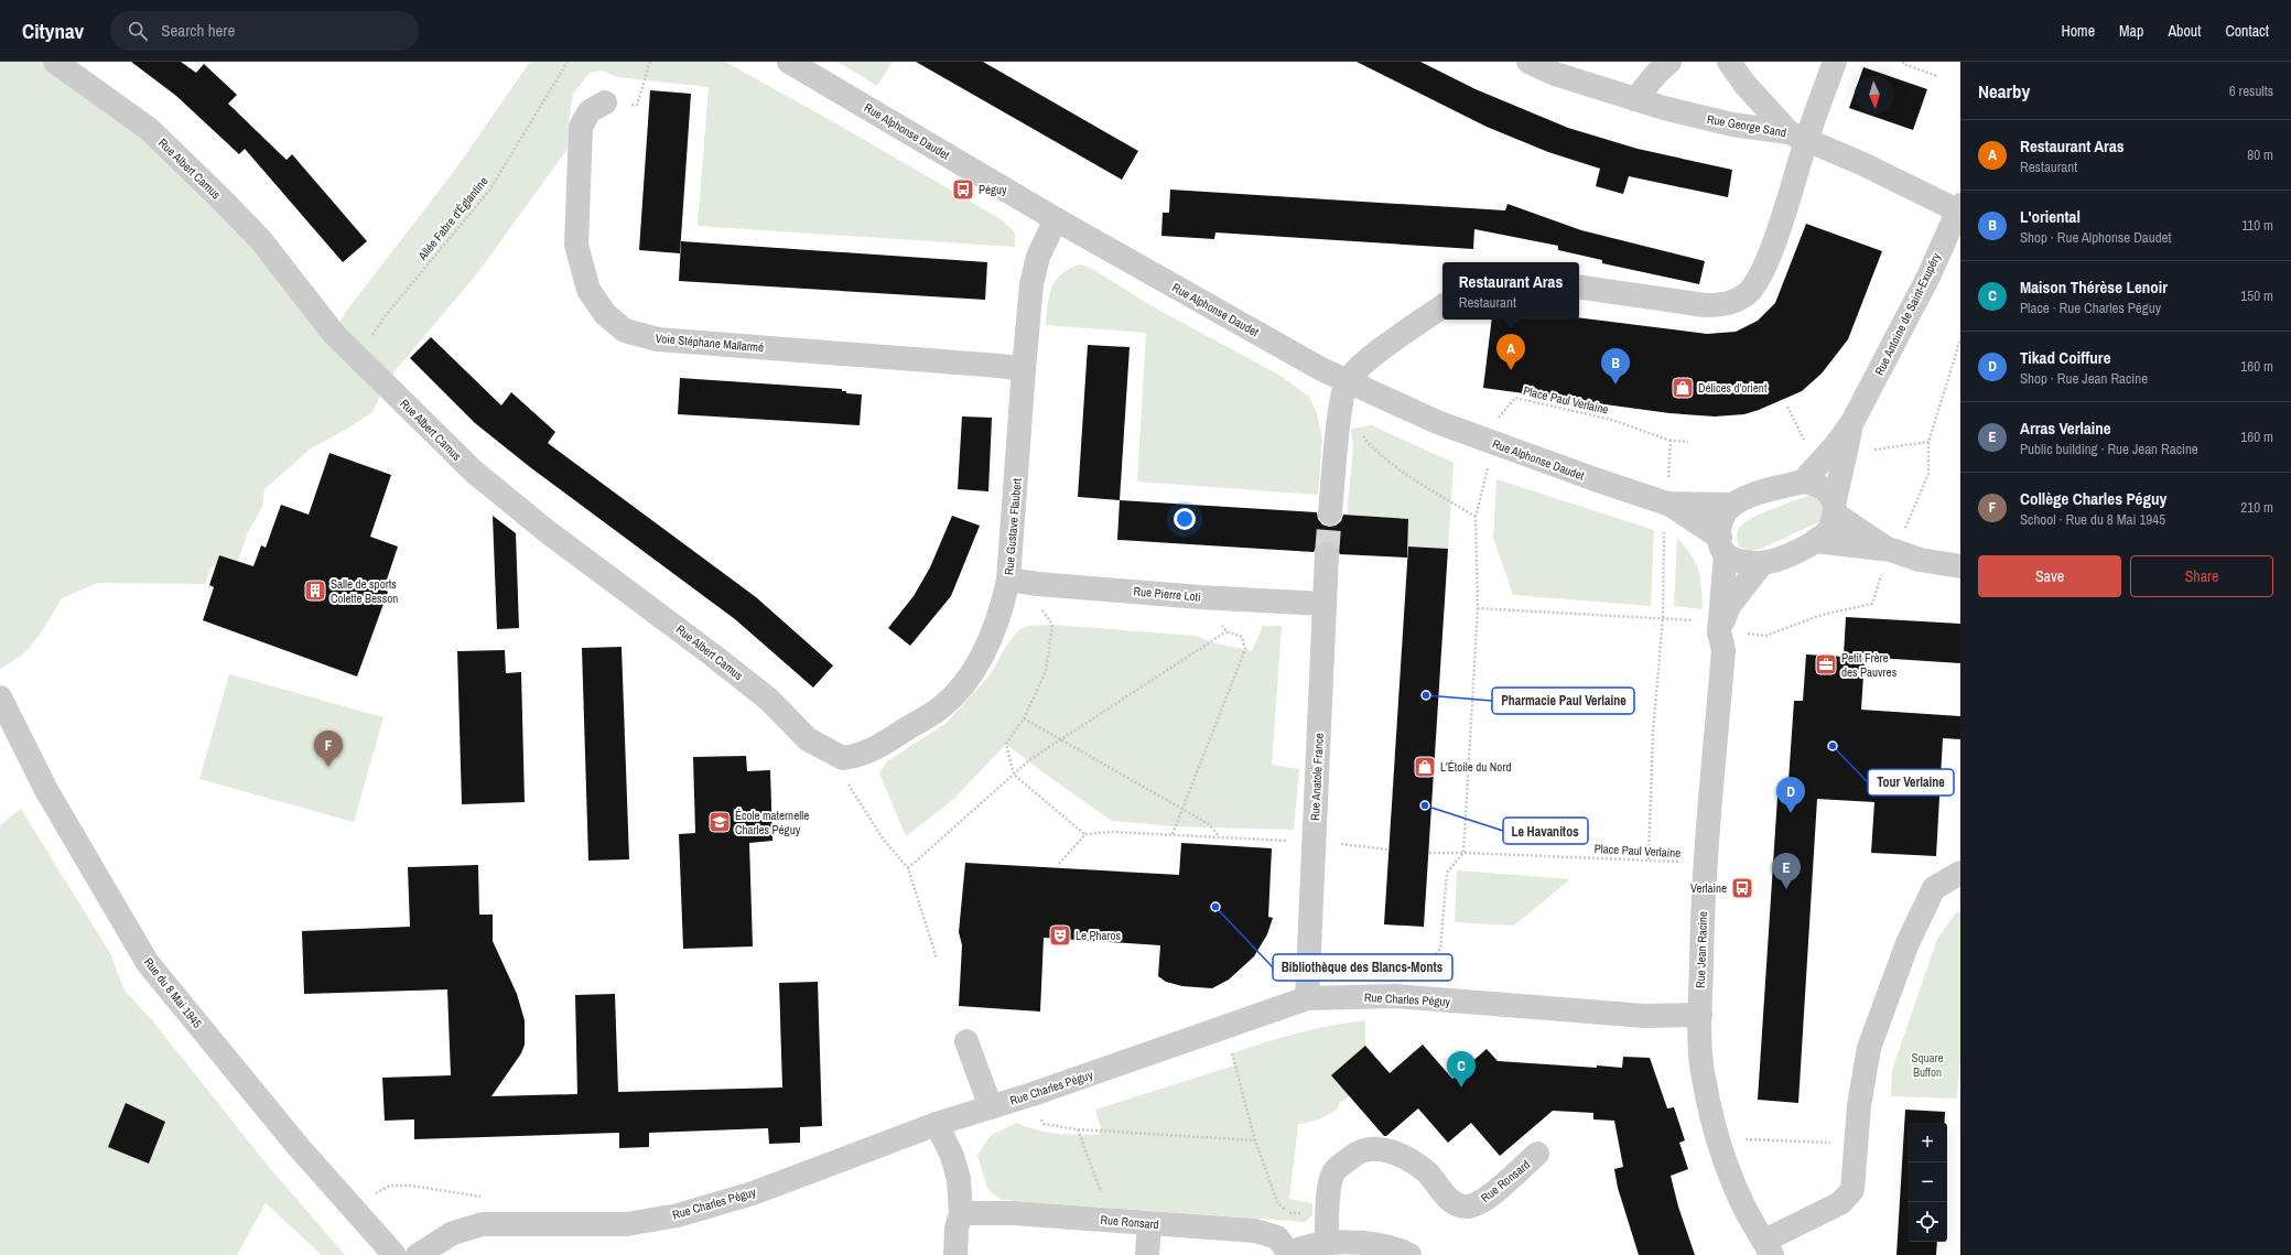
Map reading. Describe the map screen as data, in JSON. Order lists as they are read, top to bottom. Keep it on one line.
{"streets":{"street":["Rue George Sand","Rue Alphonse Daudet","Rue Albert Camus","Rue Antoine de Saint-Exupéry","Voie Stéphane Mallarmé","Rue Gustave Flaubert","Rue Pierre Loti","Rue Anatole France","Rue Jean Racine","Rue du 8 Mai 1945","Rue Charles Péguy","Rue Ronsard"],"path":["Allée Fabre d'Églantine","Place Paul Verlaine"]},"crossings":[["Rue George Sand","Rue Antoine de Saint-Exupéry"],["Rue Alphonse Daudet","Rue Antoine de Saint-Exupéry"],["Rue Alphonse Daudet","Place Paul Verlaine"],["Rue Alphonse Daudet","Rue Gustave Flaubert"],["Rue Alphonse Daudet","Rue Jean Racine"],["Rue Albert Camus","Allée Fabre d'Églantine"],["Rue Albert Camus","Rue Gustave Flaubert"],["Rue Antoine de Saint-Exupéry","Rue Jean Racine"],["Voie Stéphane Mallarmé","Rue Gustave Flaubert"],["Place Paul Verlaine","Rue Jean Racine"],["Rue Gustave Flaubert","Rue Pierre Loti"],["Rue Pierre Loti","Rue Anatole France"],["Rue Anatole France","Rue Charles Péguy"],["Rue Jean Racine","Rue Charles Péguy"]],"parks":["Square Buffon"],"places":{"bus stop":["Péguy","Verlaine"],"shop":["Délices d'orient","L'Étoile du Nord"],"building":["Salle de sports Colette Besson"],"office":["Petit Frère des Pauvres"],"other":["Pharmacie Paul Verlaine","Tour Verlaine","Le Havanitos","Bibliothèque des Blancs-Monts"],"school or university":["École maternelle Charles Péguy"],"theatre":["Le Pharos"]},"north":"bottom","page":{"header":"Citynav","search":"Search here","nav":["Home","Map","About","Contact"],"heading":["Nearby","6 results"],"list":[{"mark":"A","name":"Restaurant Aras","note":"Restaurant","value":"80 m"},{"mark":"B","name":"L'oriental","note":"Shop · Rue Alphonse Daudet","value":"110 m"},{"mark":"C","name":"Maison Thérèse Lenoir","note":"Place · Rue Charles Péguy","value":"150 m"},{"mark":"D","name":"Tikad Coiffure","note":"Shop · Rue Jean Racine","value":"160 m"},{"mark":"E","name":"Arras Verlaine","note":"Public building · Rue Jean Racine","value":"160 m"},{"mark":"F","name":"Collège Charles Péguy","note":"School · Rue du 8 Mai 1945","value":"210 m"}],"popup":["Restaurant Aras","Restaurant"],"pins":["A","B","F","D","E","C"],"buttons":["Save","Share"],"map_buttons":["+","−"]}}
